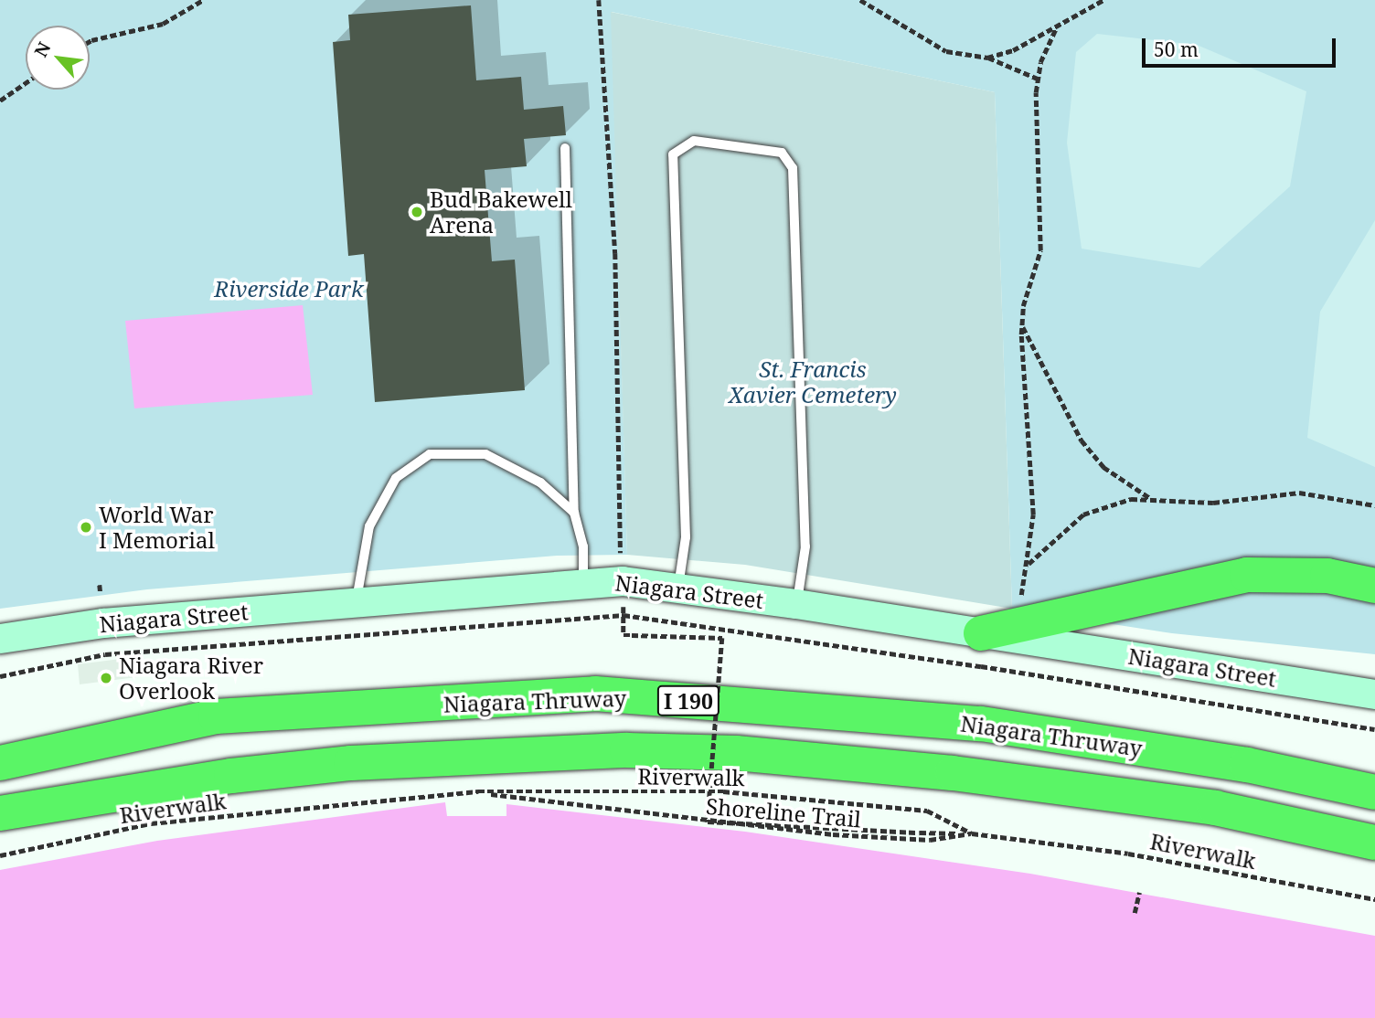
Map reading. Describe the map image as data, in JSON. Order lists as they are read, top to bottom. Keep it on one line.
{"streets":{"highway":["Niagara Thruway","I 190"],"main road":["Niagara Street"],"path":["Riverwalk","Shoreline Trail"]},"crossings":[["Riverwalk","Shoreline Trail"]],"parks":["Riverside Park","St. Francis Xavier Cemetery"],"places":["Bud Bakewell Arena","World War I Memorial","Niagara River Overlook"],"scale_bar":"50 m","north":"top left"}
